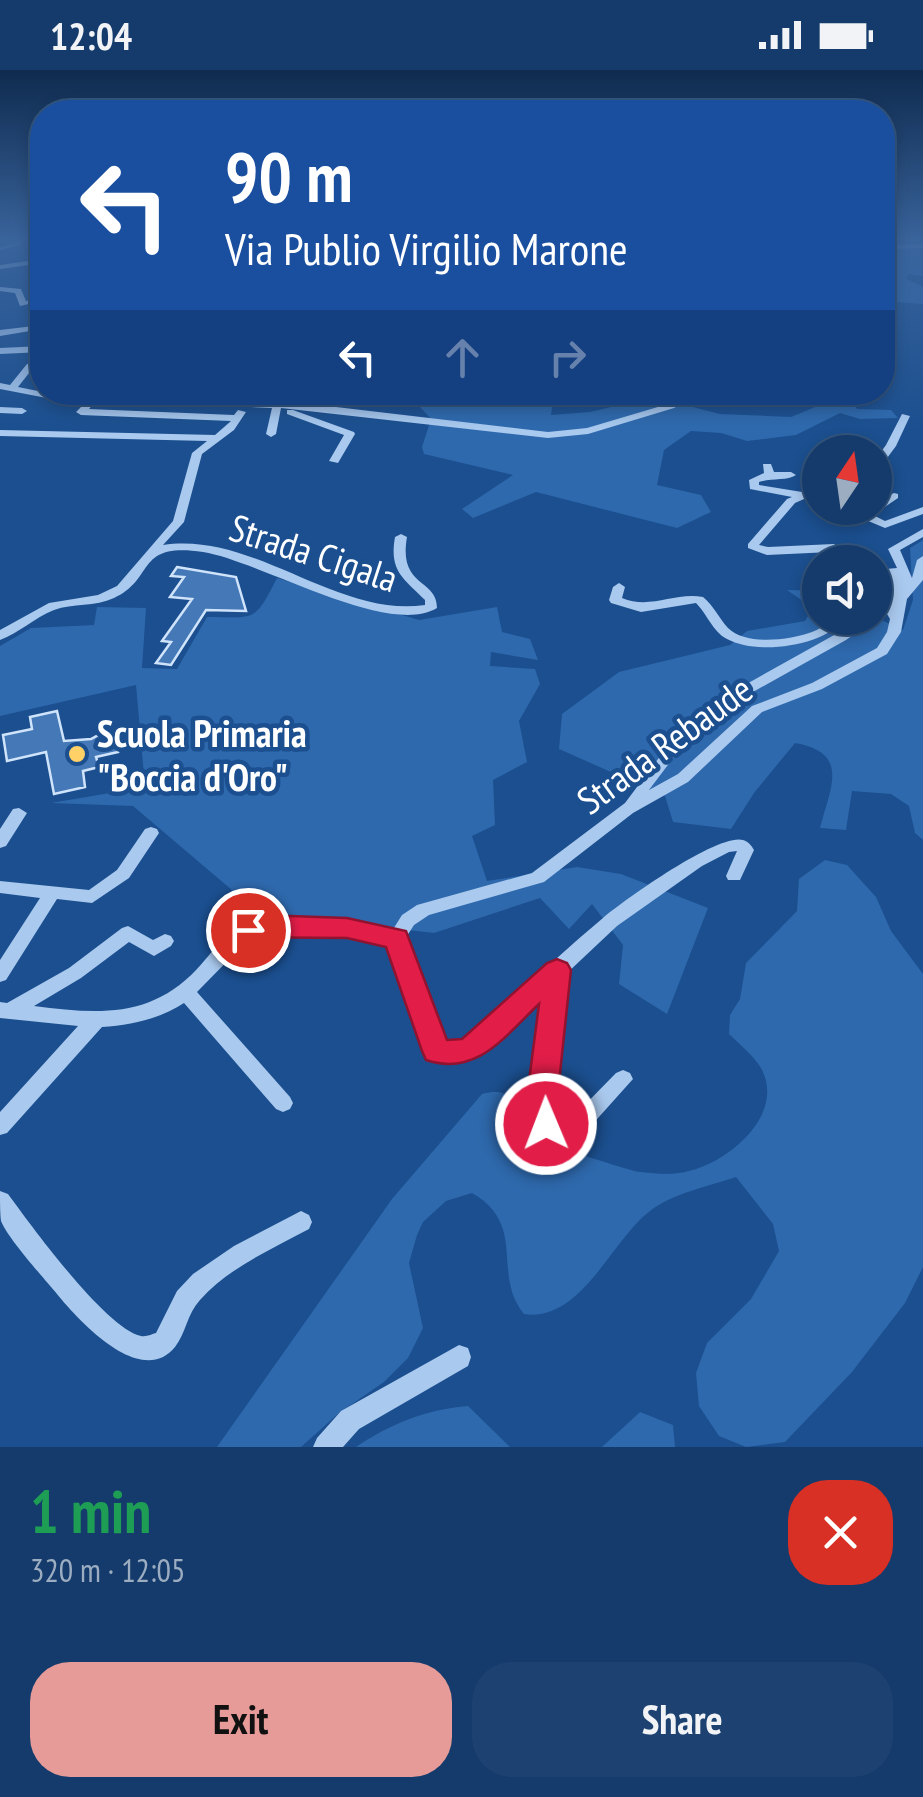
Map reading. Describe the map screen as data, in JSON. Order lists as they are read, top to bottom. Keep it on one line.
{"streets":{"street":["Strada Cigala","Strada Rebaude"]},"places":["Scuola Primaria \"Boccia d'Oro\""],"north":"top","page":{"status":"12:04","turn":["90 m","Via Publio Virgilio Marone"],"heading":["1 min","320 m · 12:05"],"buttons":["Exit","Share"]}}
